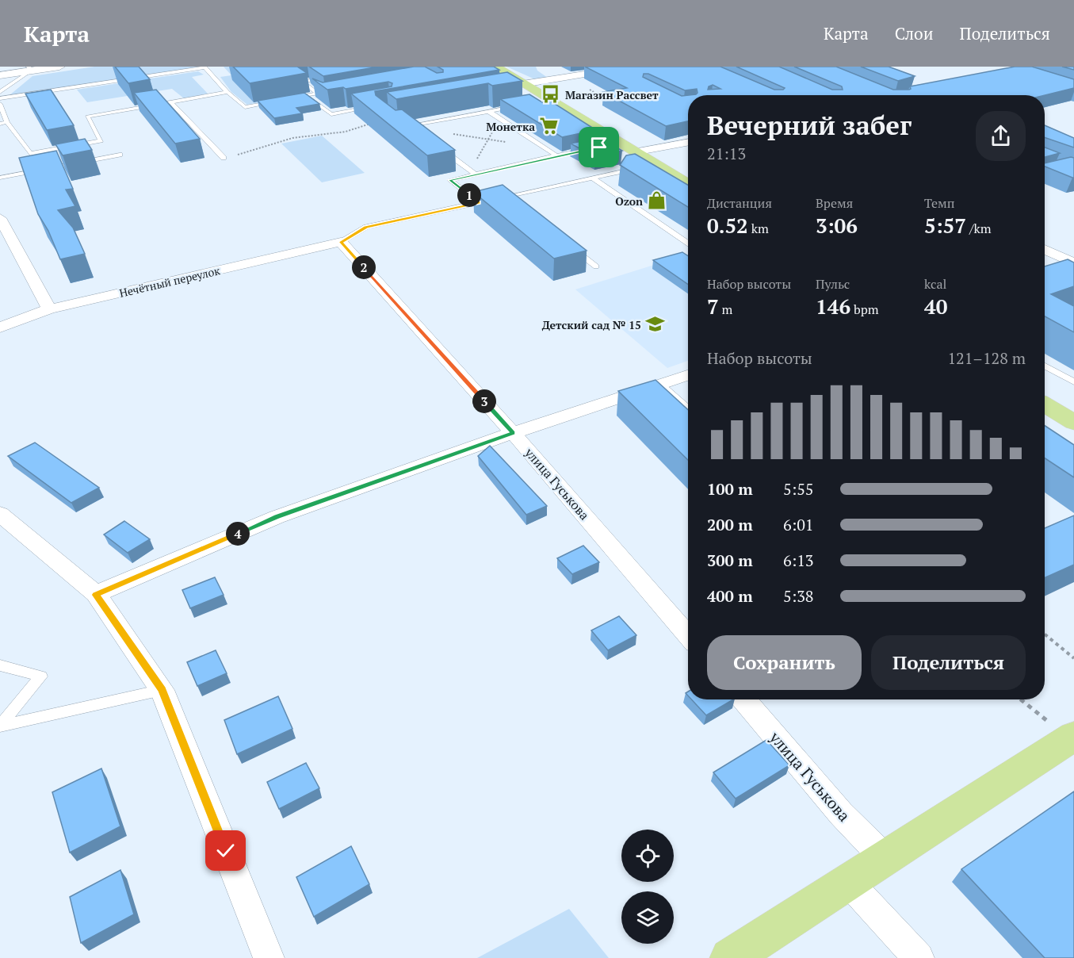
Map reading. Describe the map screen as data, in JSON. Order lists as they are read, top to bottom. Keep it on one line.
{"streets":{"street":["Нечётный переулок","улица Гуськова"]},"crossings":[["Нечётный переулок","улица Гуськова"]],"places":{"bus stop":["Магазин Рассвет"],"supermarket":["Монетка"],"shop":["Ozon"],"school or university":["Детский сад № 15"]},"page":{"header":"Карта","nav":["Карта","Слои","Поделиться"],"heading":["Вечерний забег","21:13"],"stats":[["Дистанция","0.52 km"],["Время","3:06"],["Темп","5:57 /km"],["Набор высоты","7 m"],["Пульс","146 bpm"],["kcal","40"]],"pins":["1","2","3","4"],"chart":["Набор высоты","121–128 m"],"list":[{"name":"100 m","note":"5:55"},{"name":"200 m","note":"6:01"},{"name":"300 m","note":"6:13"},{"name":"400 m","note":"5:38"}],"buttons":["Сохранить","Поделиться"]}}
